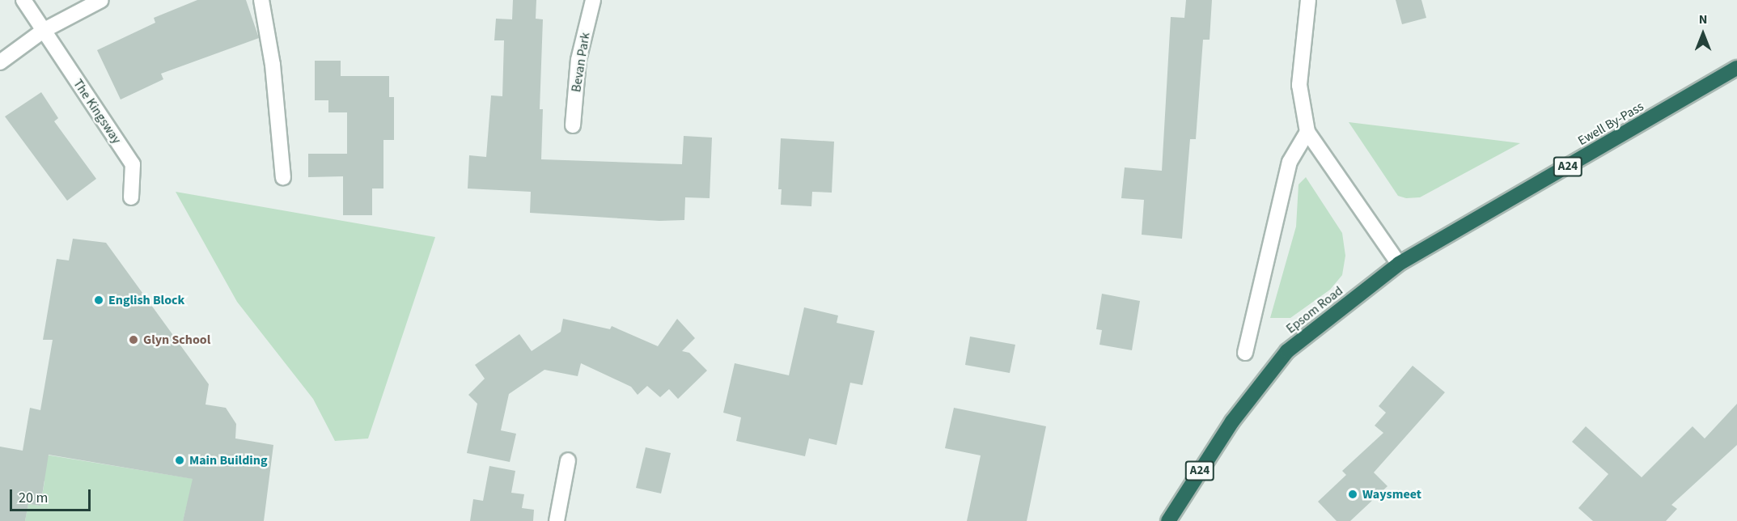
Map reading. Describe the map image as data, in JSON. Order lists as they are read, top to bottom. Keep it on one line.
{"streets":{"highway":["Ewell By-Pass","A24","Epsom Road"],"street":["Bevan Park","The Kingsway"]},"crossings":[["Ewell By-Pass","Epsom Road"]],"places":["English Block","Glyn School","Main Building","Waysmeet"],"scale_bar":"20 m","north":"top"}
